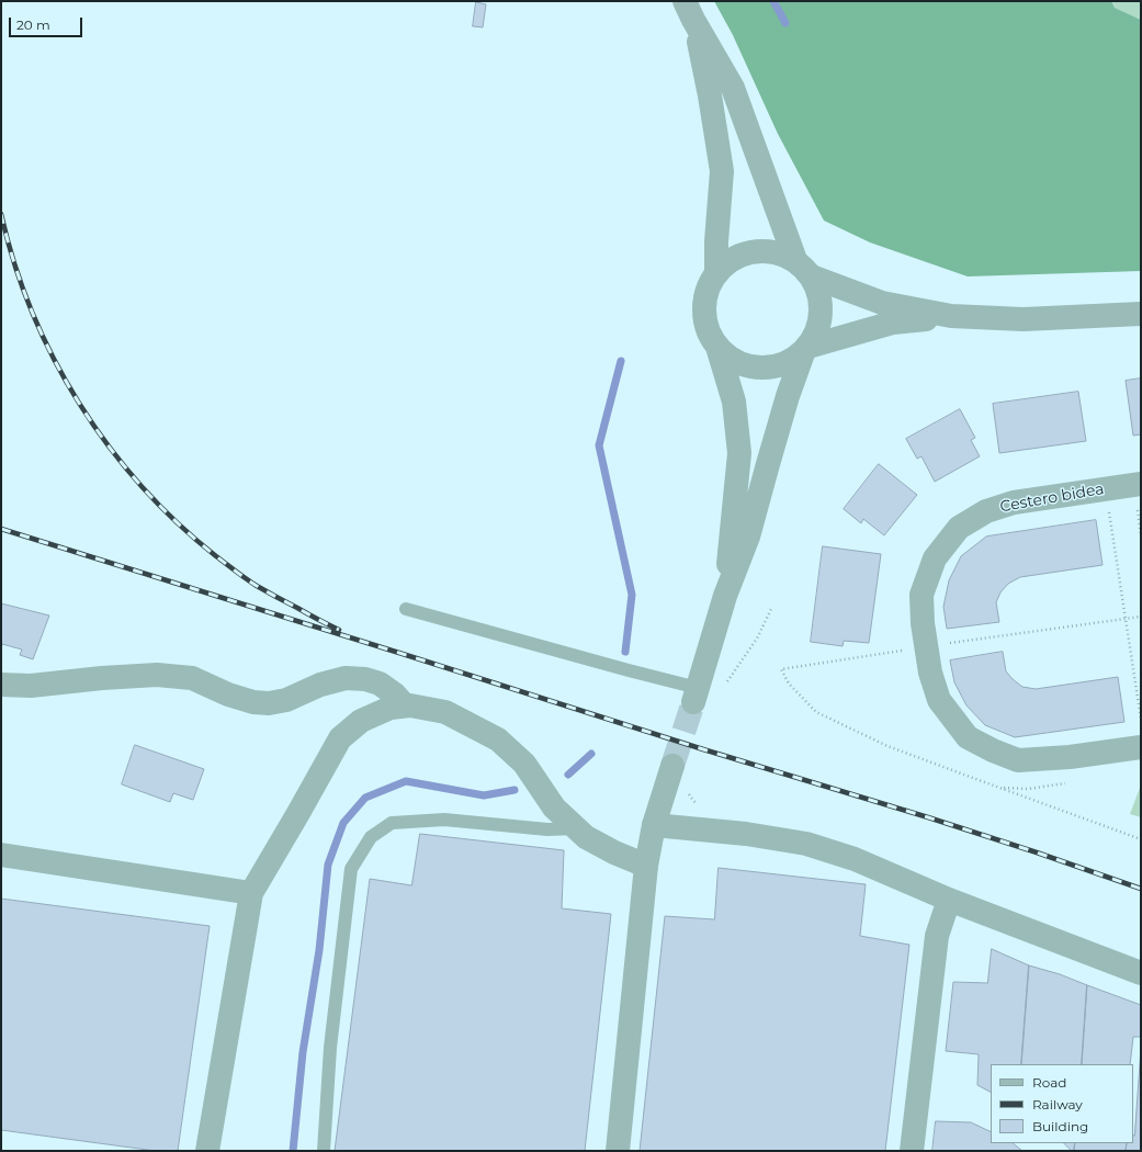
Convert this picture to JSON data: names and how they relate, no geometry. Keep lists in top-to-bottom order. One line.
{"streets":{"street":["Cestero bidea"]},"legend":["Road","Railway","Building"],"scale_bar":"20 m"}
